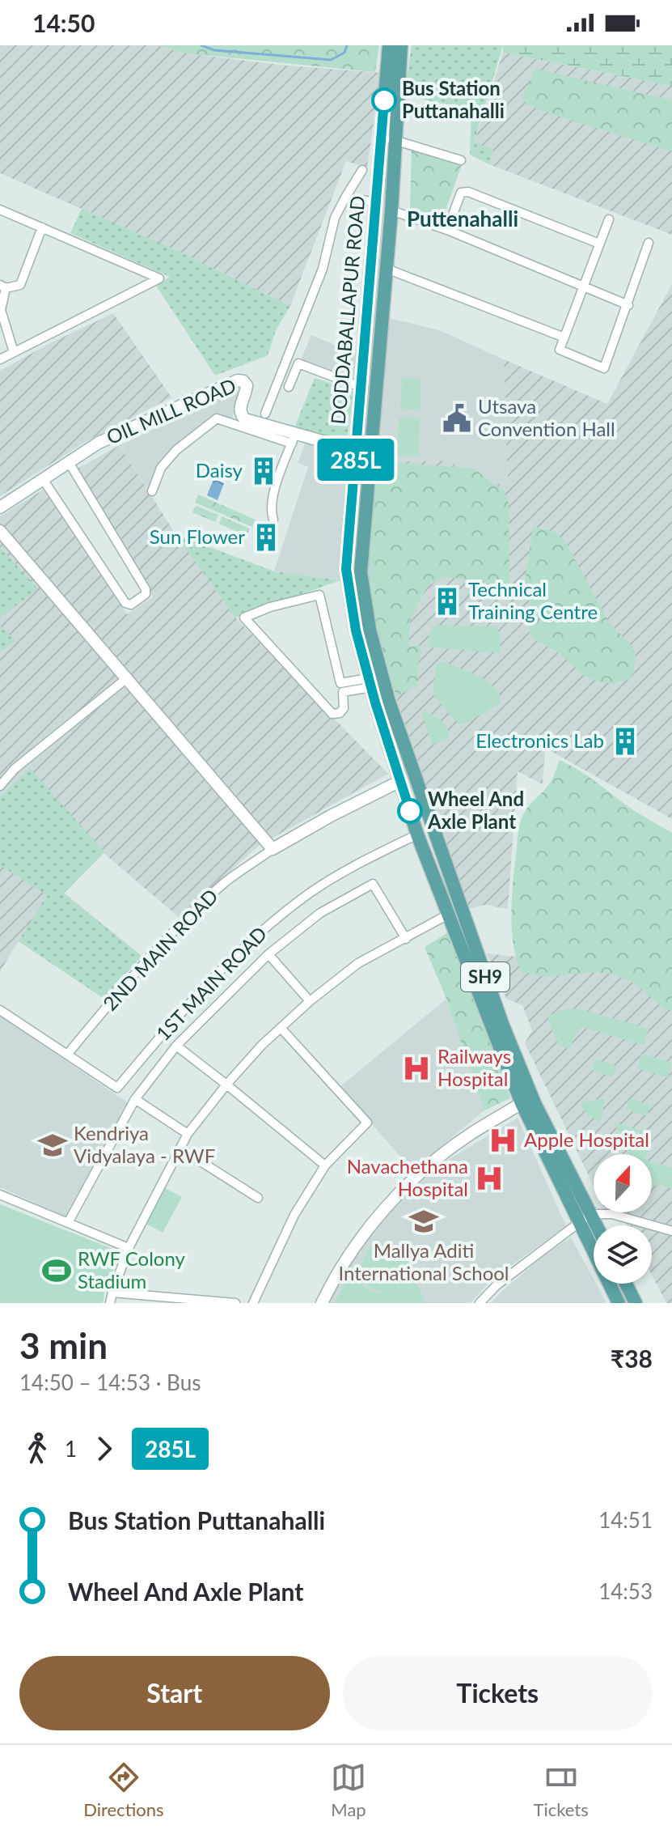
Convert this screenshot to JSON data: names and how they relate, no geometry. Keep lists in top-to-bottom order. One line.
{"streets":{"main road":["DODDABALLAPUR ROAD","SH9"],"street":["OIL MILL ROAD","2ND MAIN ROAD","1ST MAIN ROAD"]},"crossings":[["DODDABALLAPUR ROAD","OIL MILL ROAD"],["DODDABALLAPUR ROAD","2ND MAIN ROAD"],["DODDABALLAPUR ROAD","1ST MAIN ROAD"],["2ND MAIN ROAD","1ST MAIN ROAD"]],"districts":["Puttenahalli"],"places":{"other":["Bus Station Puttanahalli","Wheel And Axle Plant"],"public building":["Utsava Convention Hall"],"building":["Daisy","Sun Flower","Technical Training Centre","Electronics Lab"],"hospital":["Railways Hospital","Apple Hospital","Navachethana Hospital"],"school or university":["Kendriya Vidyalaya - RWF","Mallya Aditi International School"],"sports":["RWF Colony Stadium"]},"lines":["bus line 285L"],"north":"top","page":{"status":"14:50","on_map":"285L","heading":["3 min","14:50 – 14:53 · Bus","₹38"],"legs":["1","285L"],"list":[{"name":"Bus Station Puttanahalli","value":"14:51"},{"name":"Wheel And Axle Plant","value":"14:53"}],"buttons":["Start","Tickets"],"tabs":["Directions","Map","Tickets"]}}
